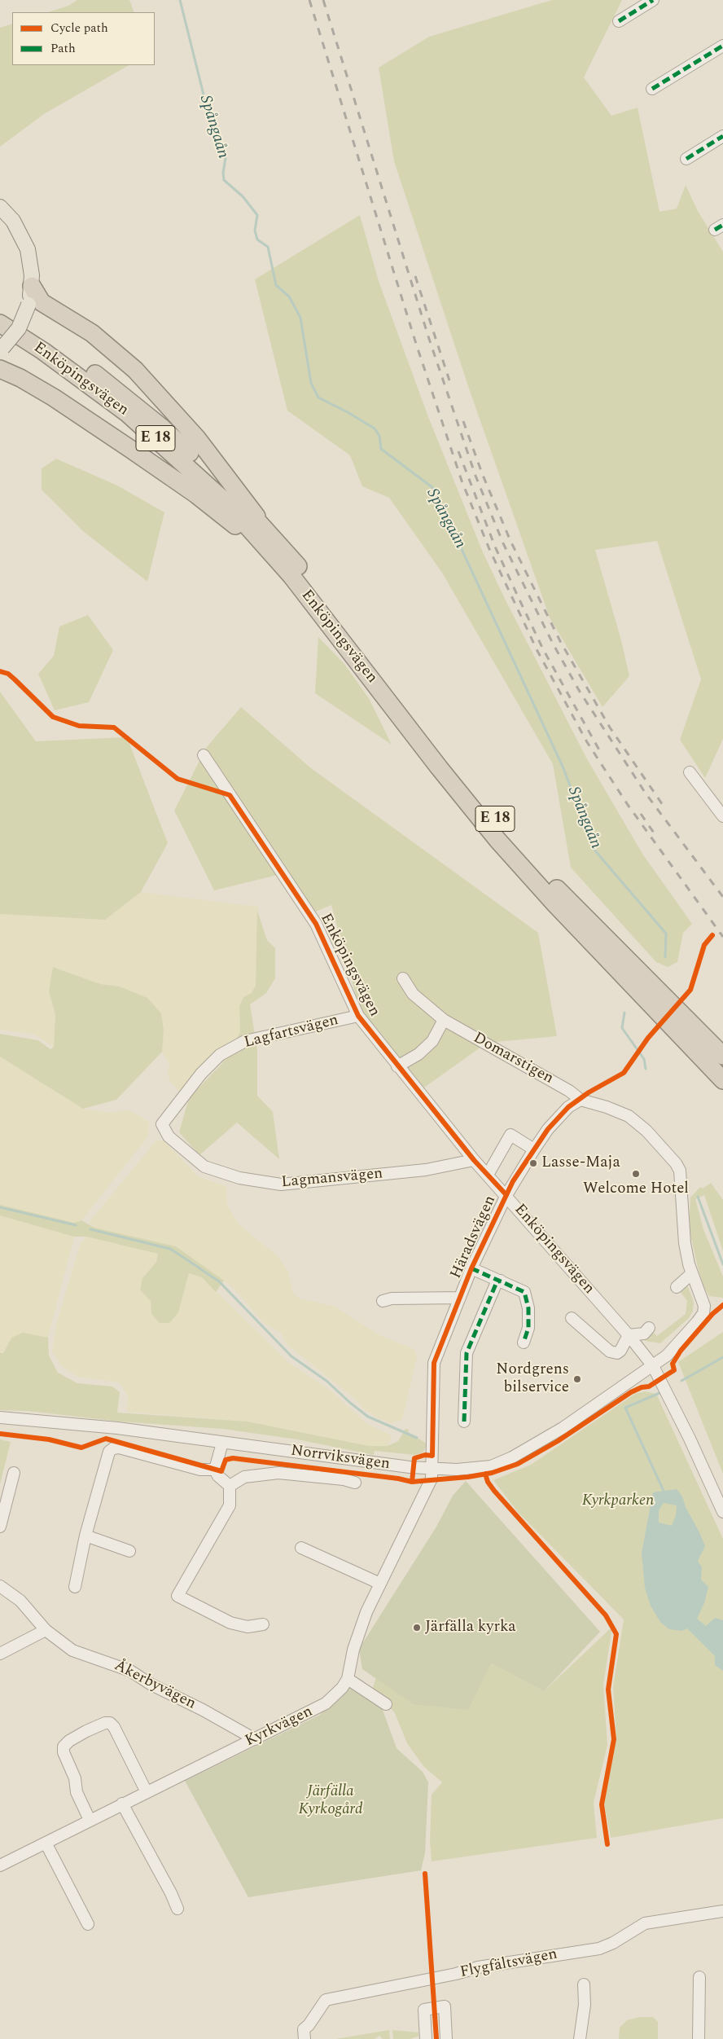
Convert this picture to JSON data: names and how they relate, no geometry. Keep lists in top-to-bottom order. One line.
{"streets":{"highway":["Enköpingsvägen","E 18"],"street":["Lagfartsvägen","Domarstigen","Lagmansvägen","Häradsvägen","Norrviksvägen","Åkerbyvägen","Kyrkvägen","Flygfältsvägen"]},"crossings":[["Enköpingsvägen","Lagfartsvägen"],["Enköpingsvägen","Lagmansvägen"],["Enköpingsvägen","Häradsvägen"],["Enköpingsvägen","Norrviksvägen"],["Lagfartsvägen","Lagmansvägen"],["Domarstigen","Häradsvägen"],["Häradsvägen","Norrviksvägen"],["Häradsvägen","Kyrkvägen"],["Norrviksvägen","Kyrkvägen"],["Åkerbyvägen","Kyrkvägen"]],"water":["Spångaån"],"parks":["Kyrkparken","Järfälla Kyrkogård"],"places":["Lasse-Maja","Welcome Hotel","Nordgrens bilservice","Järfälla kyrka"],"legend":["Cycle path","Path"]}
